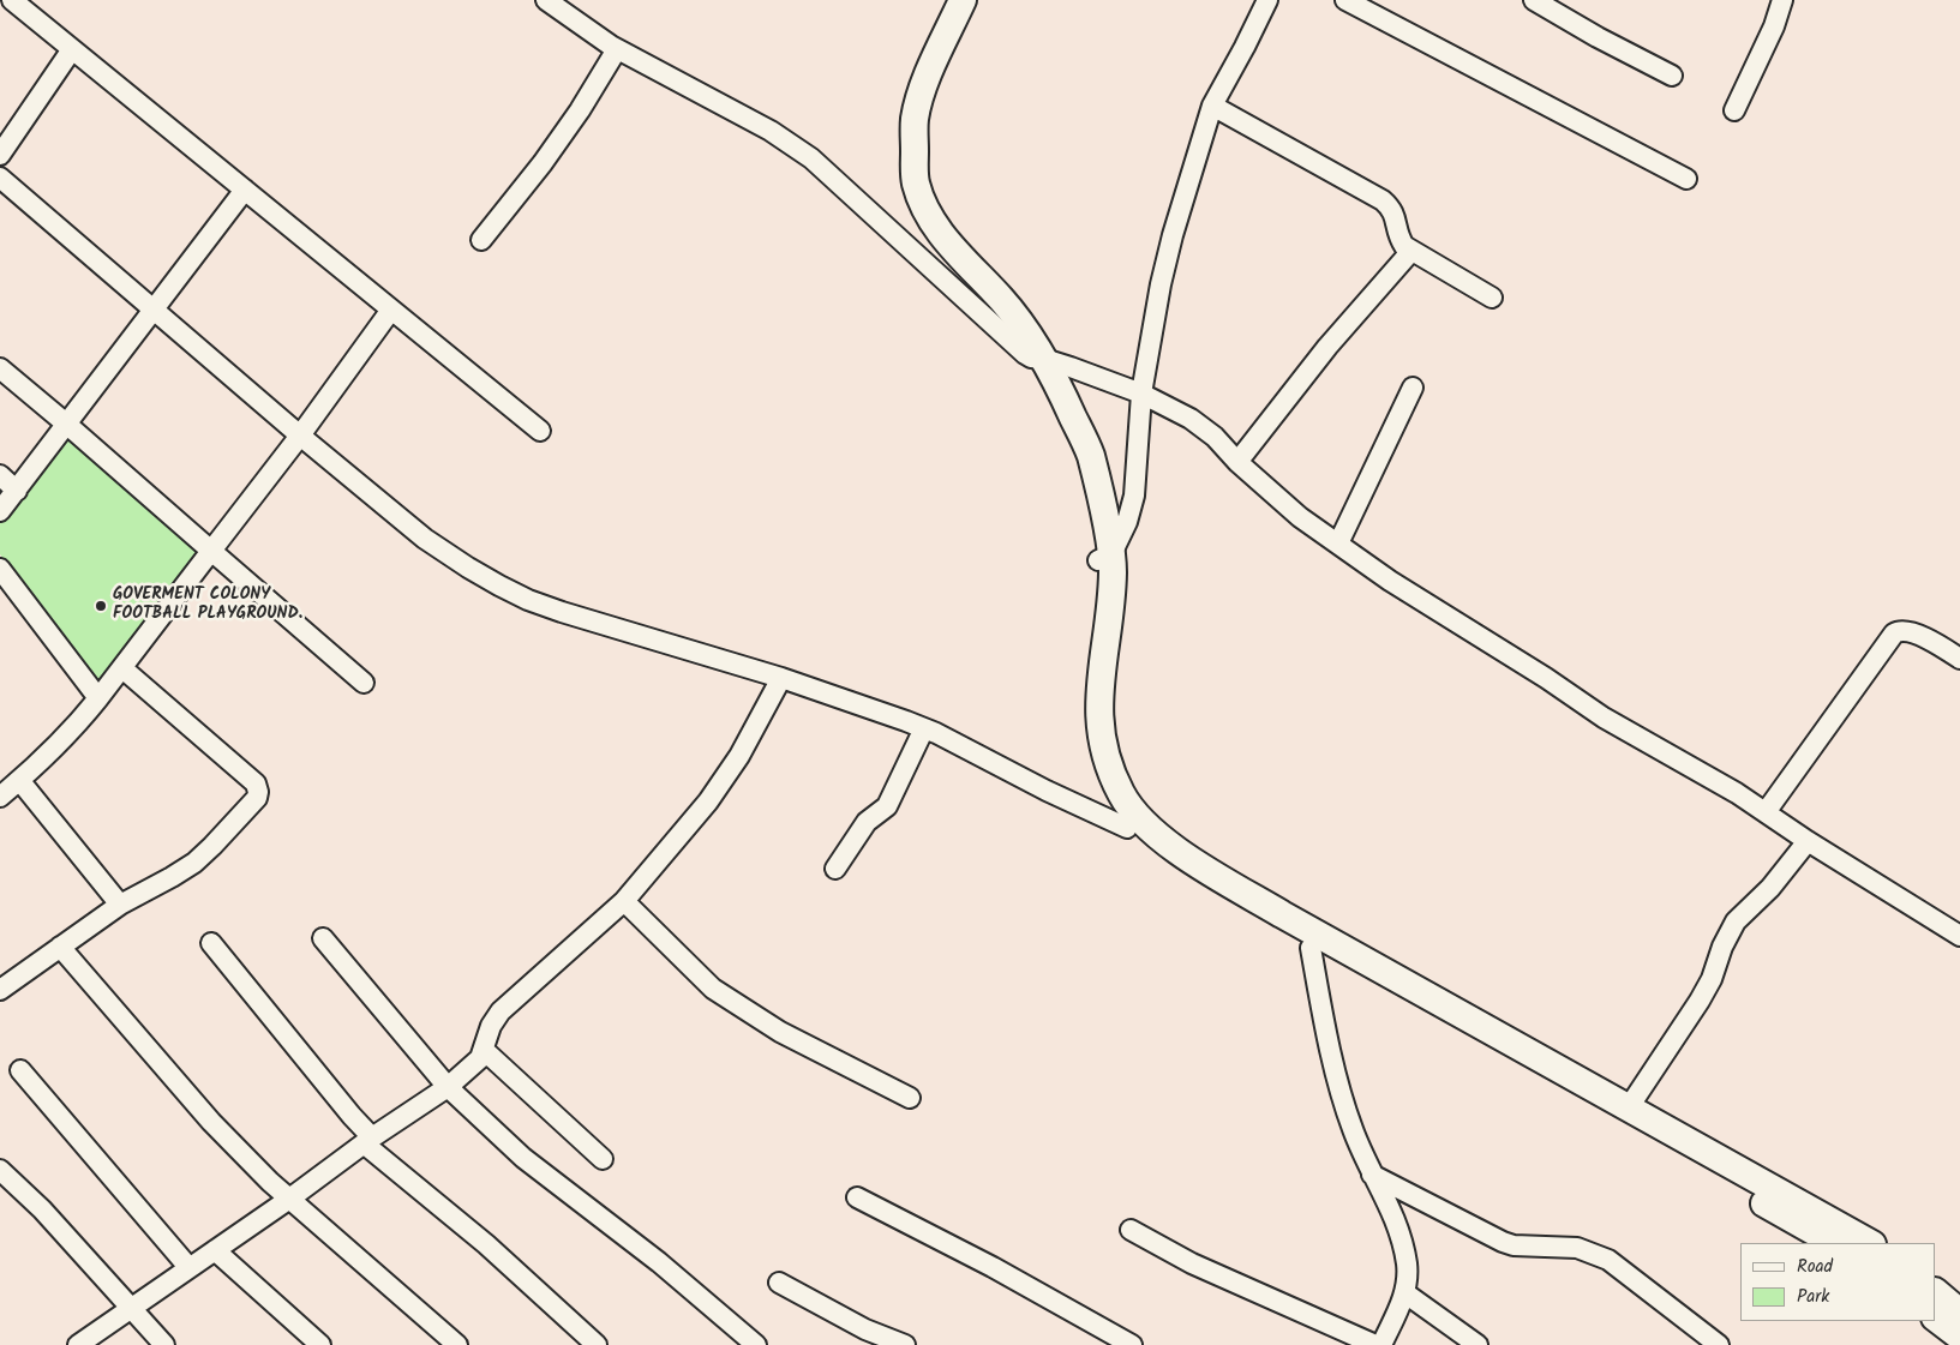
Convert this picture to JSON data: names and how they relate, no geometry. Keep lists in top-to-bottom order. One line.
{"places":["GOVERMENT COLONY FOOTBALL PLAYGROUND."],"legend":["Road","Park"]}
